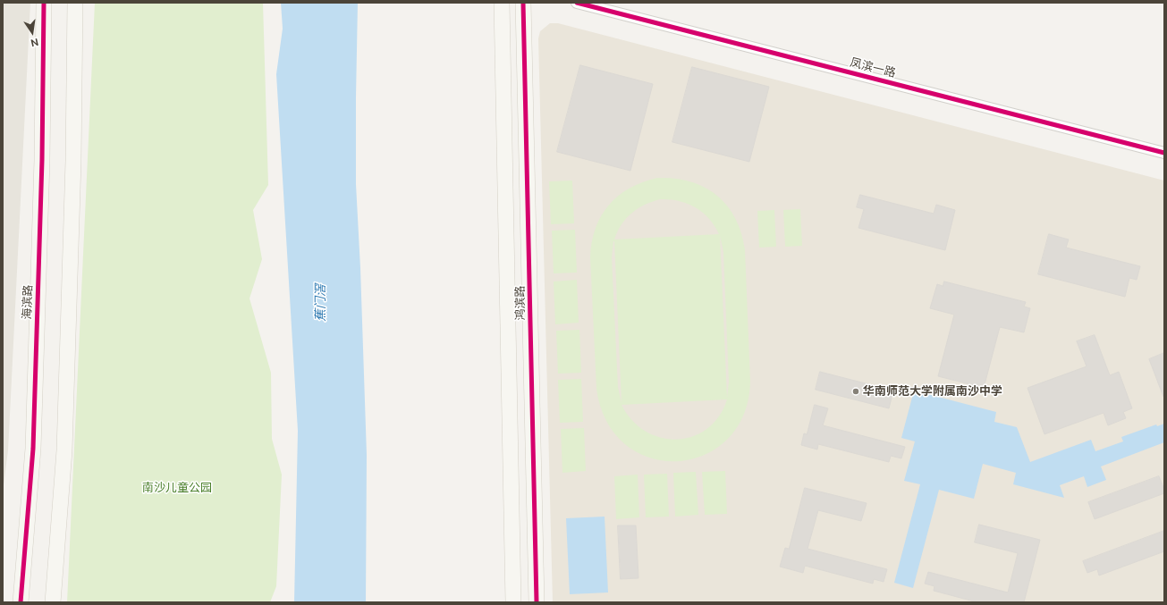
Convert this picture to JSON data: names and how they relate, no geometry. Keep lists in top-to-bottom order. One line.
{"streets":{"street":["凤滨一路","海滨路","鸿滨路"]},"water":["蕉门滘"],"parks":["南沙儿童公园"],"places":["华南师范大学附属南沙中学"],"north":"bottom"}
